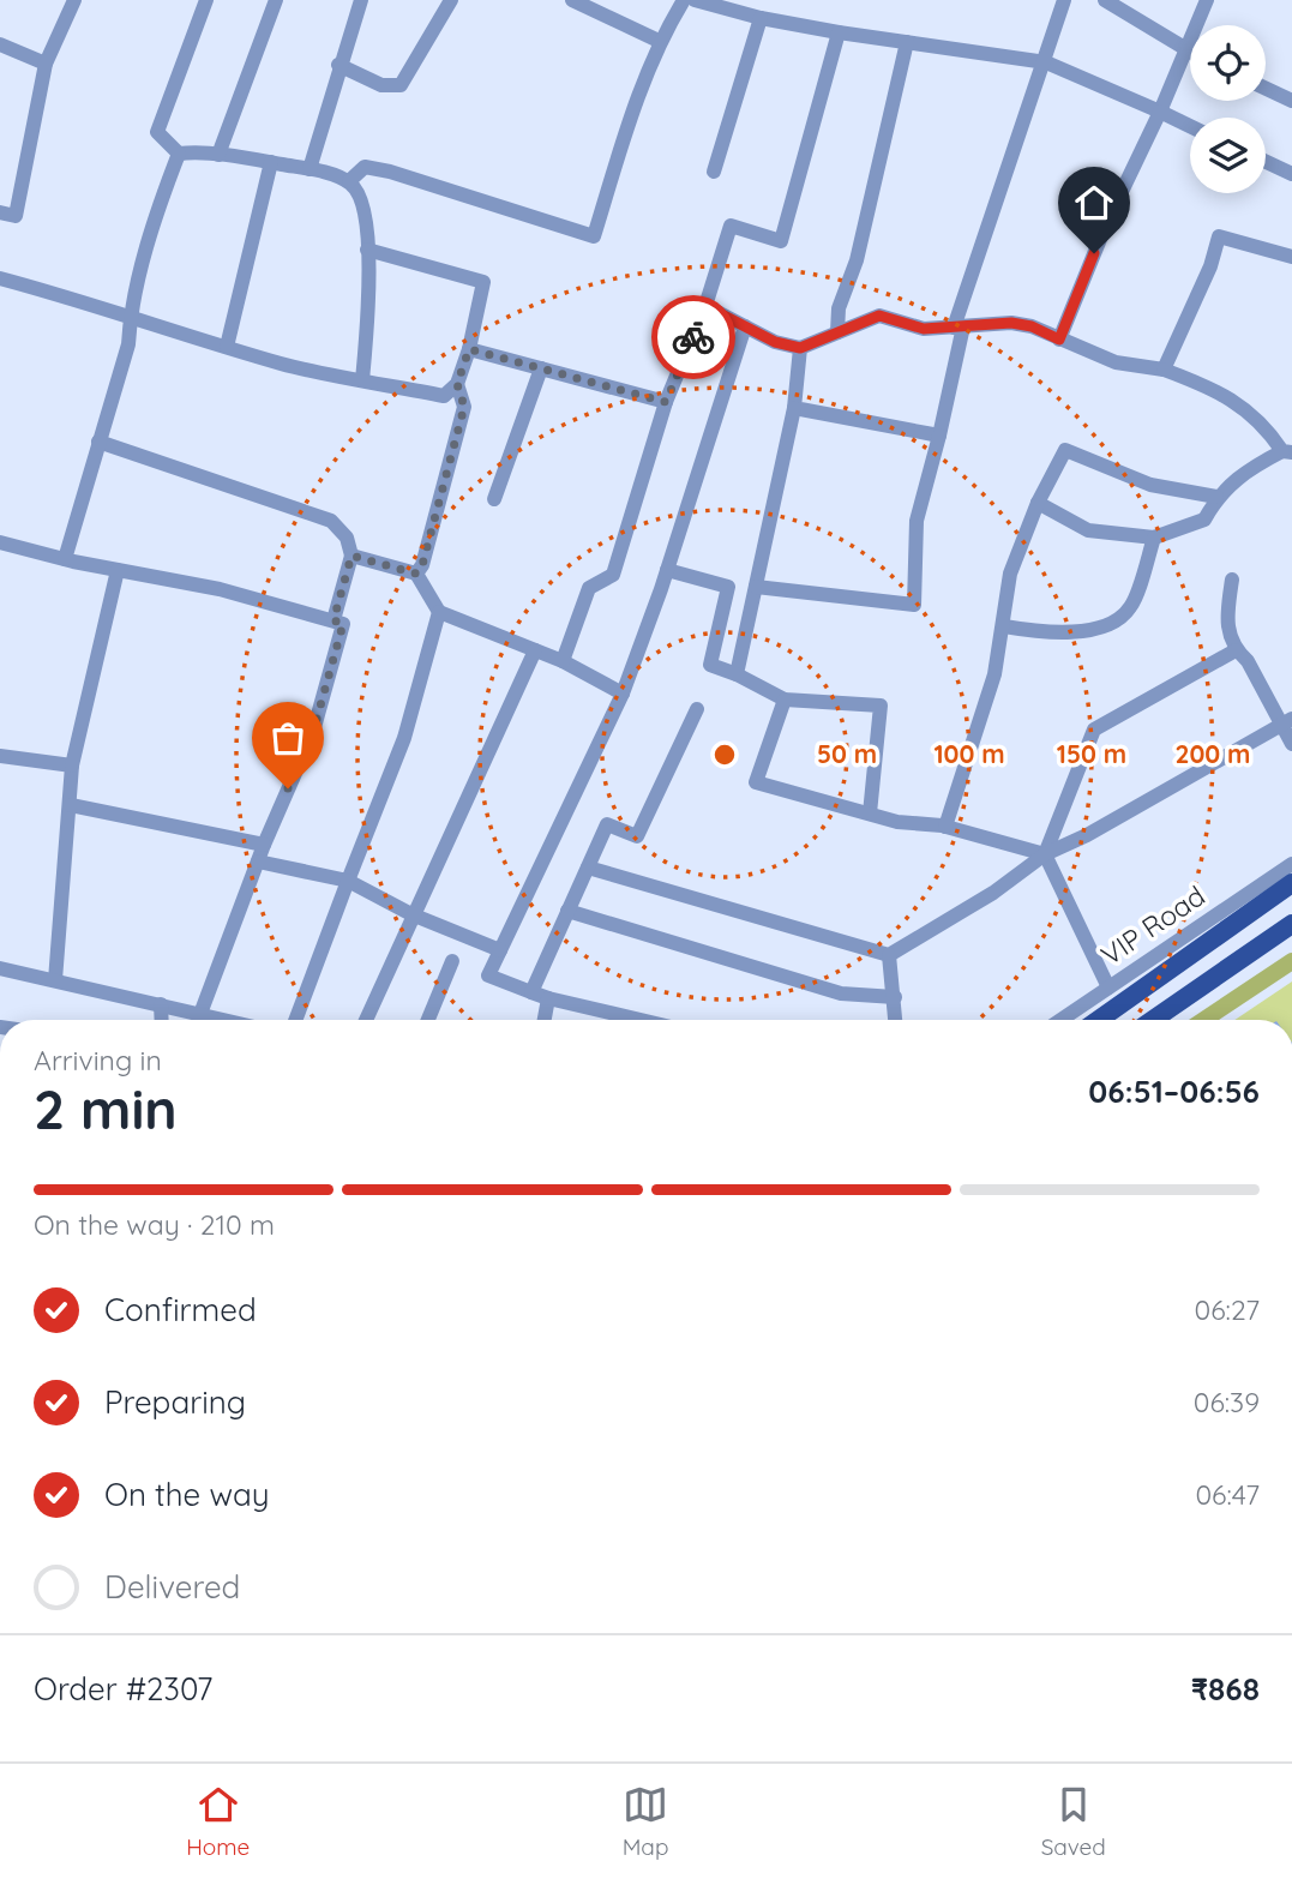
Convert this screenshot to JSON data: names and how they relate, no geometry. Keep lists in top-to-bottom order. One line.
{"streets":{"main road":["VIP Road"]},"page":{"heading":["2 min","Arriving in","06:51–06:56"],"panel":["Order #2307","₹868"],"bar":"On the way · 210 m","list":[["Confirmed","06:27"],["Preparing","06:39"],["On the way","06:47"],"Delivered"],"tabs":["Home","Map","Saved"]},"rings":["50 m","100 m","150 m","200 m"]}
